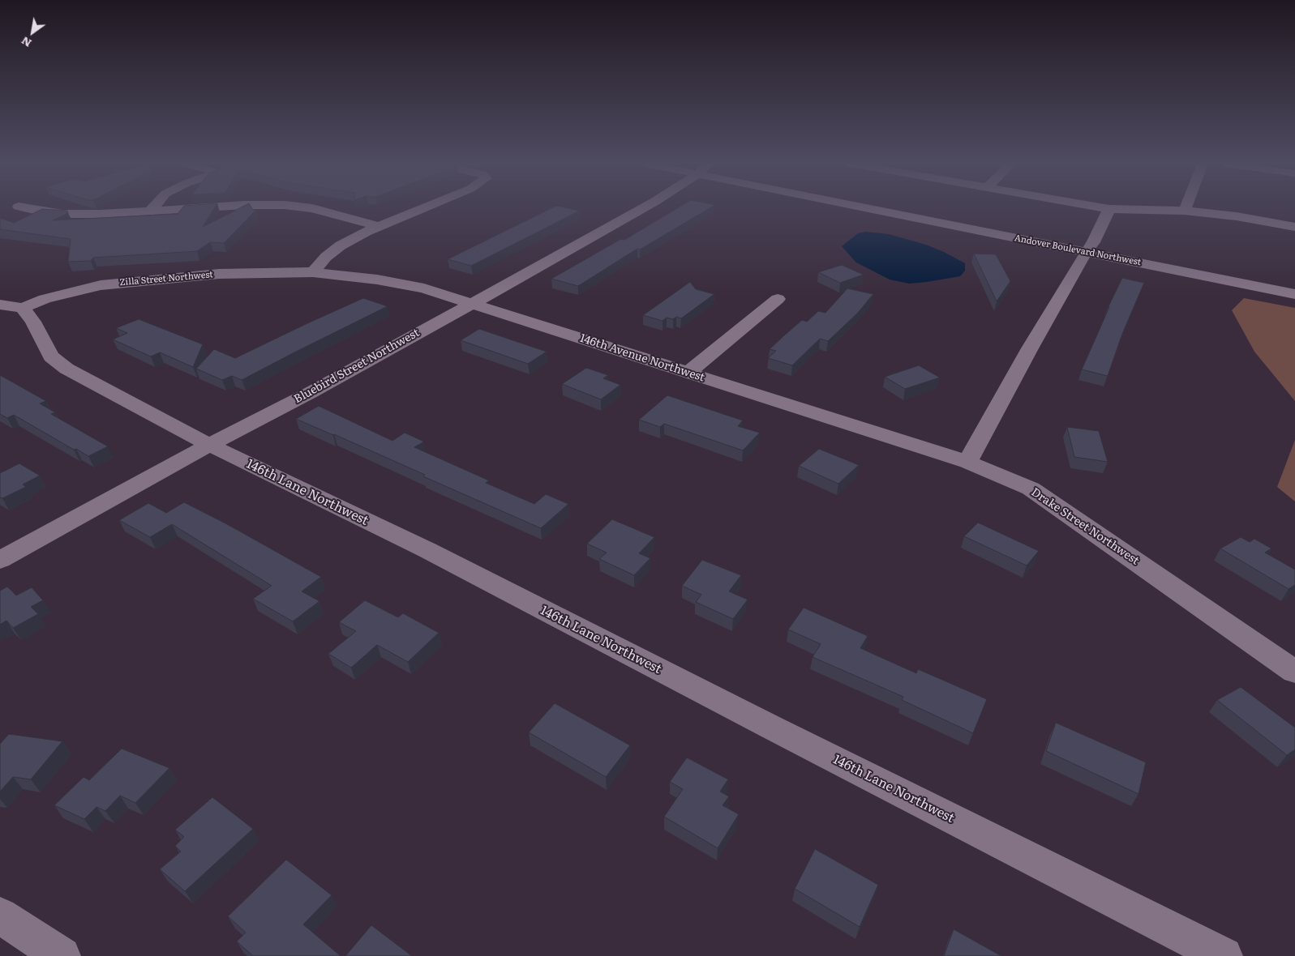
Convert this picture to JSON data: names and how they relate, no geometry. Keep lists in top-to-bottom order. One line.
{"streets":{"street":["Andover Boulevard Northwest","Zilla Street Northwest","146th Avenue Northwest","Bluebird Street Northwest","146th Lane Northwest","Drake Street Northwest"]},"crossings":[["Zilla Street Northwest","146th Avenue Northwest"],["Zilla Street Northwest","146th Lane Northwest"],["146th Avenue Northwest","Bluebird Street Northwest"],["146th Avenue Northwest","Drake Street Northwest"],["Bluebird Street Northwest","146th Lane Northwest"]],"north":"bottom left"}
